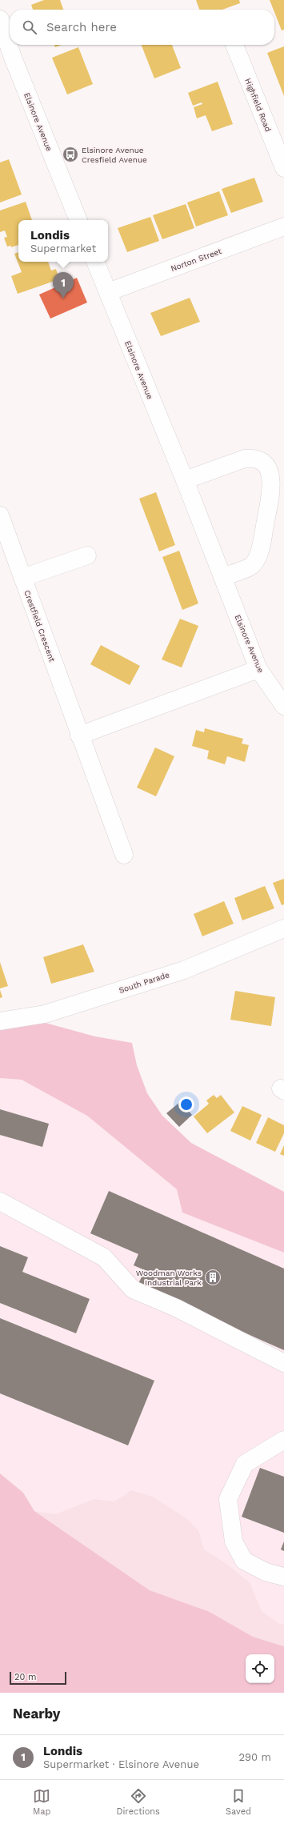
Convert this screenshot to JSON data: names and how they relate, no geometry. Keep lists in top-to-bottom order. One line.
{"streets":{"street":["Highfield Road","Elsinore Avenue","Norton Street","Crestfield Crescent","South Parade"]},"crossings":[["Elsinore Avenue","Norton Street"]],"places":{"bus stop":["Elsinore Avenue Cresfield Avenue"],"building":["Woodman Works Industrial Park"]},"scale_bar":"20 m","page":{"search":"Search here","popup":["Londis","Supermarket"],"pins":"1","scale":"20 m","heading":"Nearby","list":[{"mark":"1","name":"Londis","note":"Supermarket · Elsinore Avenue","value":"290 m"}],"nav":["Map","Directions","Saved"]}}
